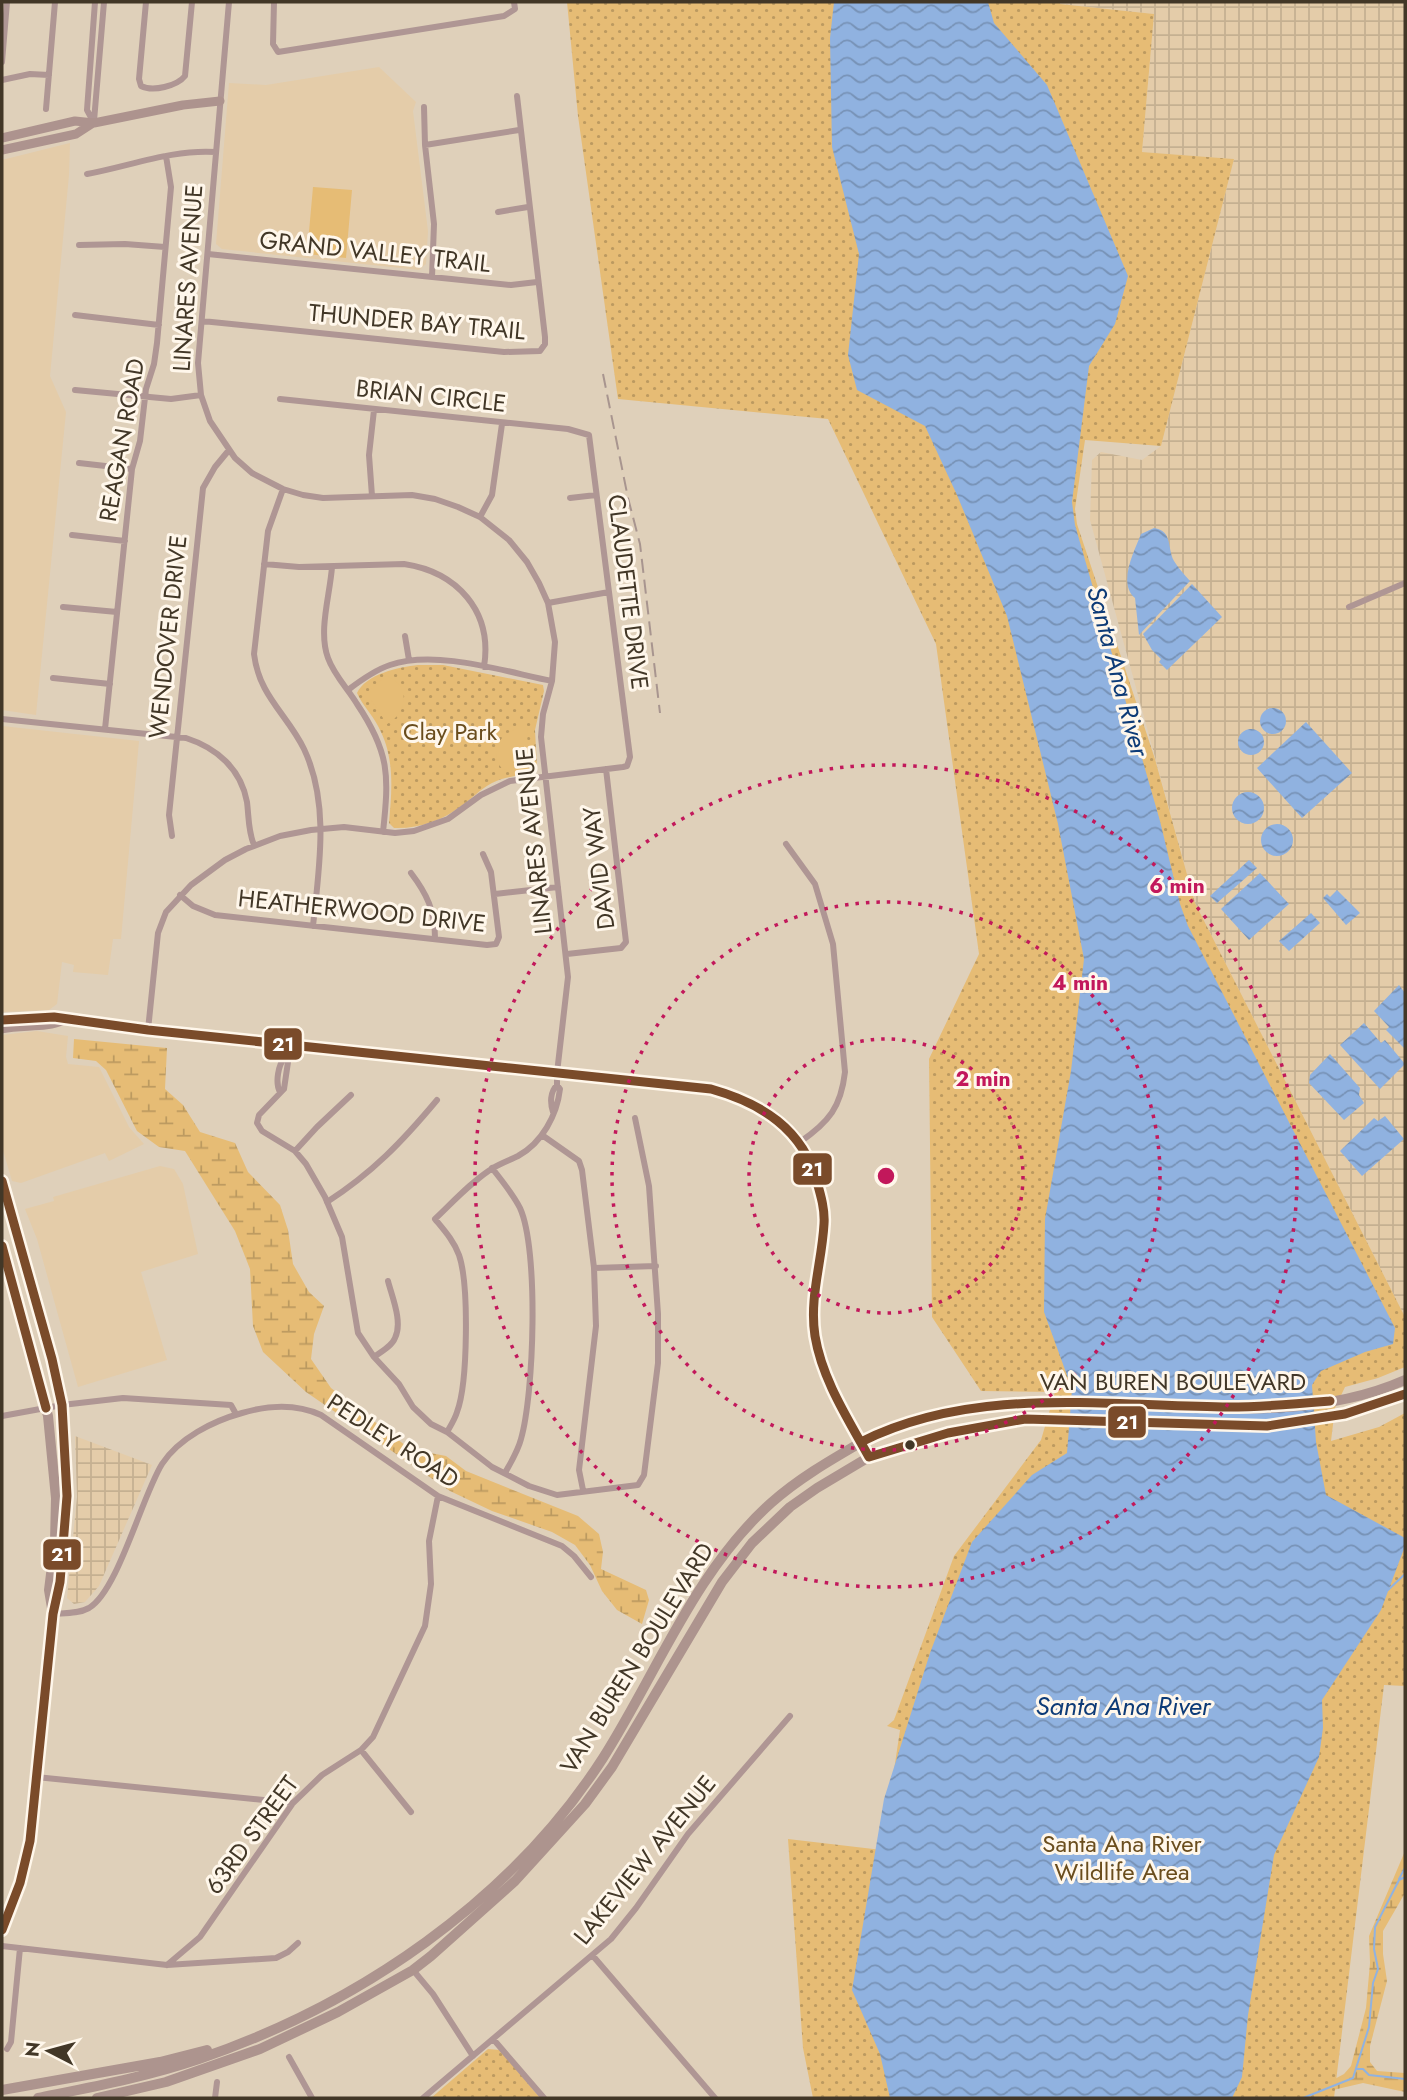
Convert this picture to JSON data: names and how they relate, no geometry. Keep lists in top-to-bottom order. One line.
{"streets":{"main road":["VAN BUREN BOULEVARD"],"street":["GRAND VALLEY TRAIL","LINARES AVENUE","THUNDER BAY TRAIL","BRIAN CIRCLE","REAGAN ROAD","CLAUDETTE DRIVE","WENDOVER DRIVE","DAVID WAY","HEATHERWOOD DRIVE","PEDLEY ROAD","63RD STREET","LAKEVIEW AVENUE"]},"crossings":[["GRAND VALLEY TRAIL","LINARES AVENUE"],["GRAND VALLEY TRAIL","THUNDER BAY TRAIL"],["LINARES AVENUE","THUNDER BAY TRAIL"],["LINARES AVENUE","WENDOVER DRIVE"],["LINARES AVENUE","DAVID WAY"],["BRIAN CIRCLE","CLAUDETTE DRIVE"],["CLAUDETTE DRIVE","DAVID WAY"],["PEDLEY ROAD","63RD STREET"]],"water":["Santa Ana River"],"parks":["Clay Park","Santa Ana River Wildlife Area"],"lines":["transit line 21"],"north":"left","rings":["6 min","4 min","2 min"]}
